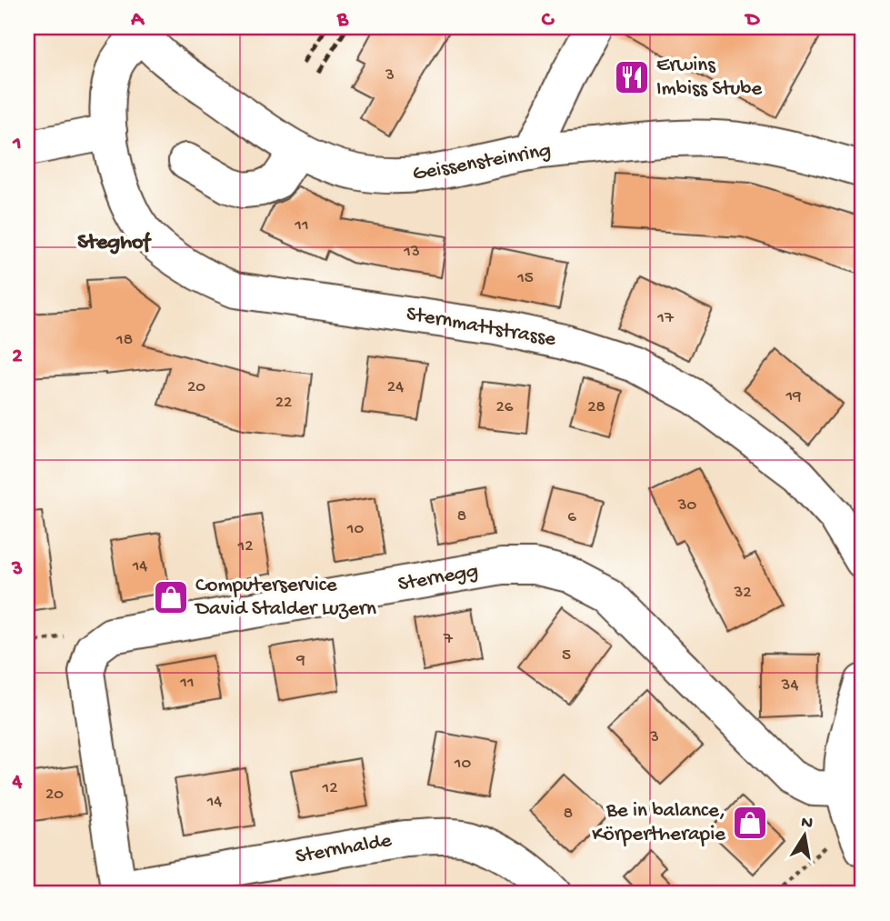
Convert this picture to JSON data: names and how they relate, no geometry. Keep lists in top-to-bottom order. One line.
{"streets":{"street":["Geissensteinring","Sternmattstrasse","Sternegg","Sternhalde"]},"crossings":[["Geissensteinring","Sternmattstrasse"],["Sternegg","Sternhalde"]],"districts":["Steghof"],"places":{"restaurant":["Erwins Imbiss Stube"],"shop":["Computerservice David Stalder Luzern","Be in balance, Körpertherapie"]},"house_numbers":["3","11","13","15","17","18","20","24","19","22","26","28","30","8","6","10","12","14","32","7","5","9","11","34","3","10","12","20","14","8"],"north":"top","grid":{"columns":["A","B","C","D"],"rows":["1","2","3","4"]}}
